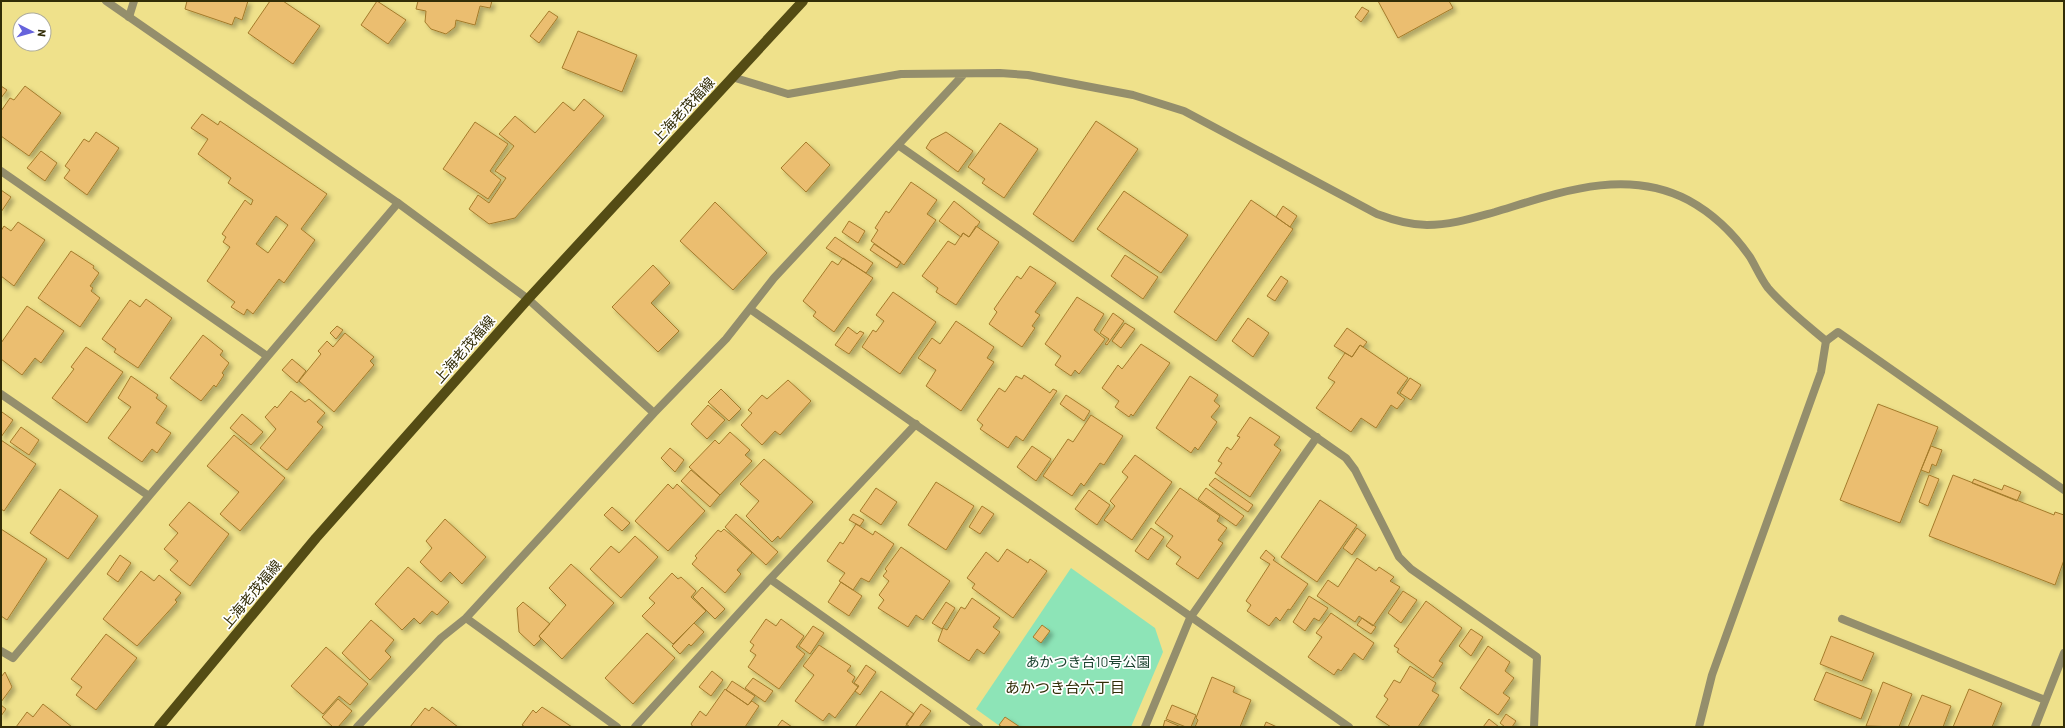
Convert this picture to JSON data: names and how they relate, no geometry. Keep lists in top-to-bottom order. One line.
{"streets":{"main road":["上海老茂福線"]},"districts":["あかつき台六丁目"],"parks":["あかつき台10号公園"],"north":"right"}
